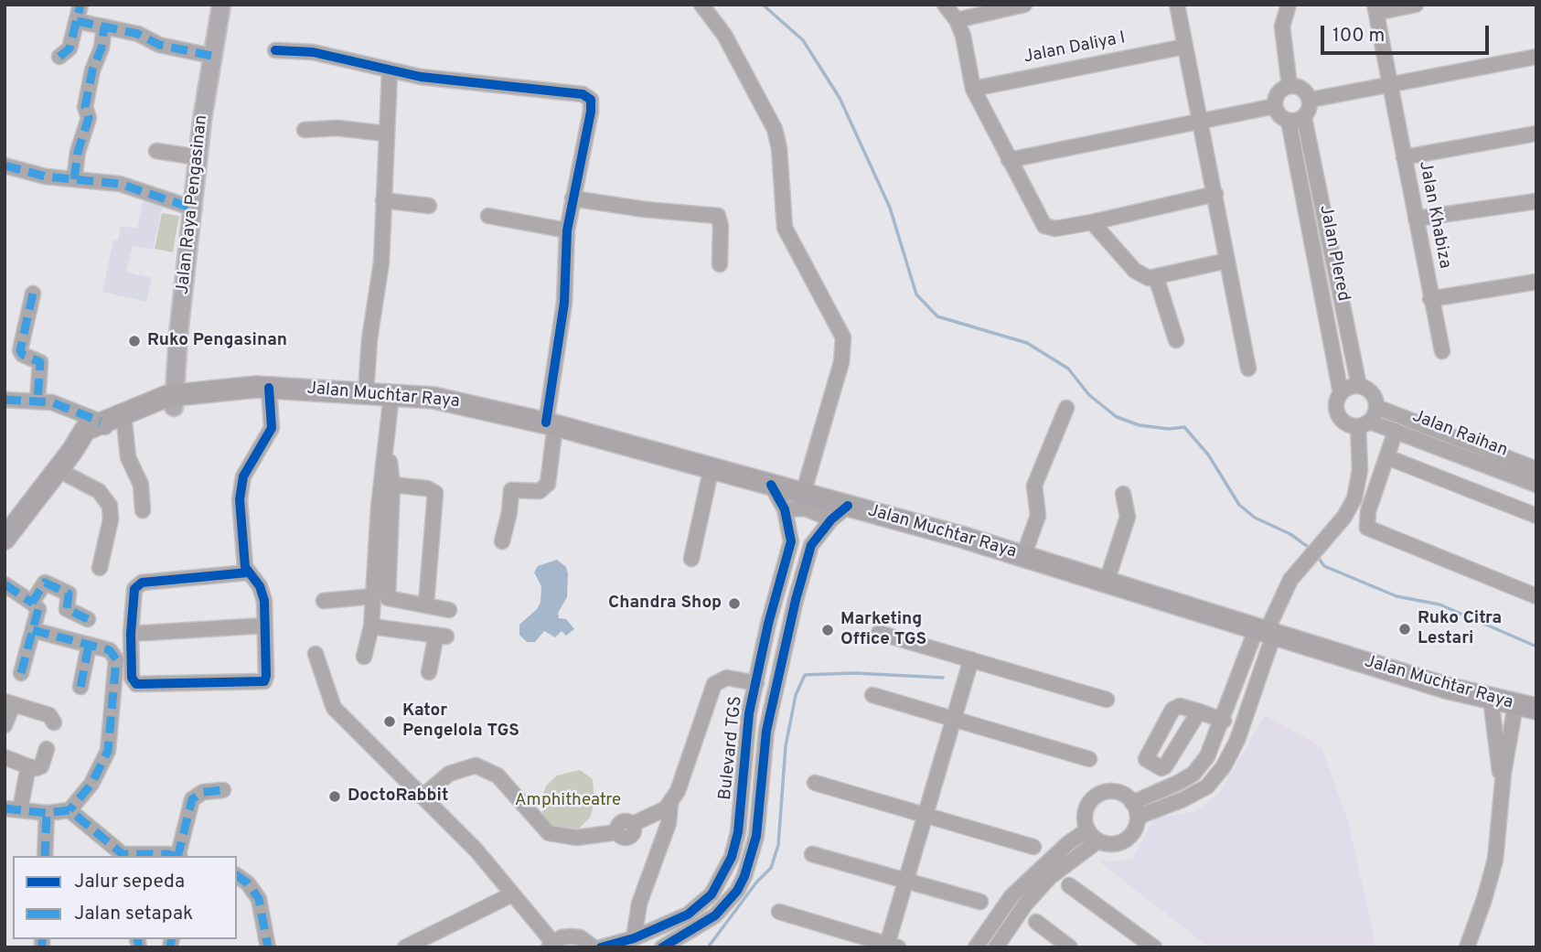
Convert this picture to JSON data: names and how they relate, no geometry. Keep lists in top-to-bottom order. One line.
{"streets":{"highway":["Jalan Muchtar Raya"],"main road":["Jalan Raya Pengasinan"],"street":["Jalan Daliya I","Jalan Khabiza","Jalan Plered","Jalan Raihan","Bulevard TGS"]},"crossings":[["Jalan Raya Pengasinan","Jalan Muchtar Raya"],["Jalan Plered","Jalan Raihan"],["Jalan Muchtar Raya","Bulevard TGS"]],"parks":["Amphitheatre"],"places":["Ruko Pengasinan","Chandra Shop","Ruko Citra Lestari","Marketing Office TGS","Kator Pengelola TGS","DoctoRabbit"],"legend":["Jalur sepeda","Jalan setapak"],"scale_bar":"100 m"}
